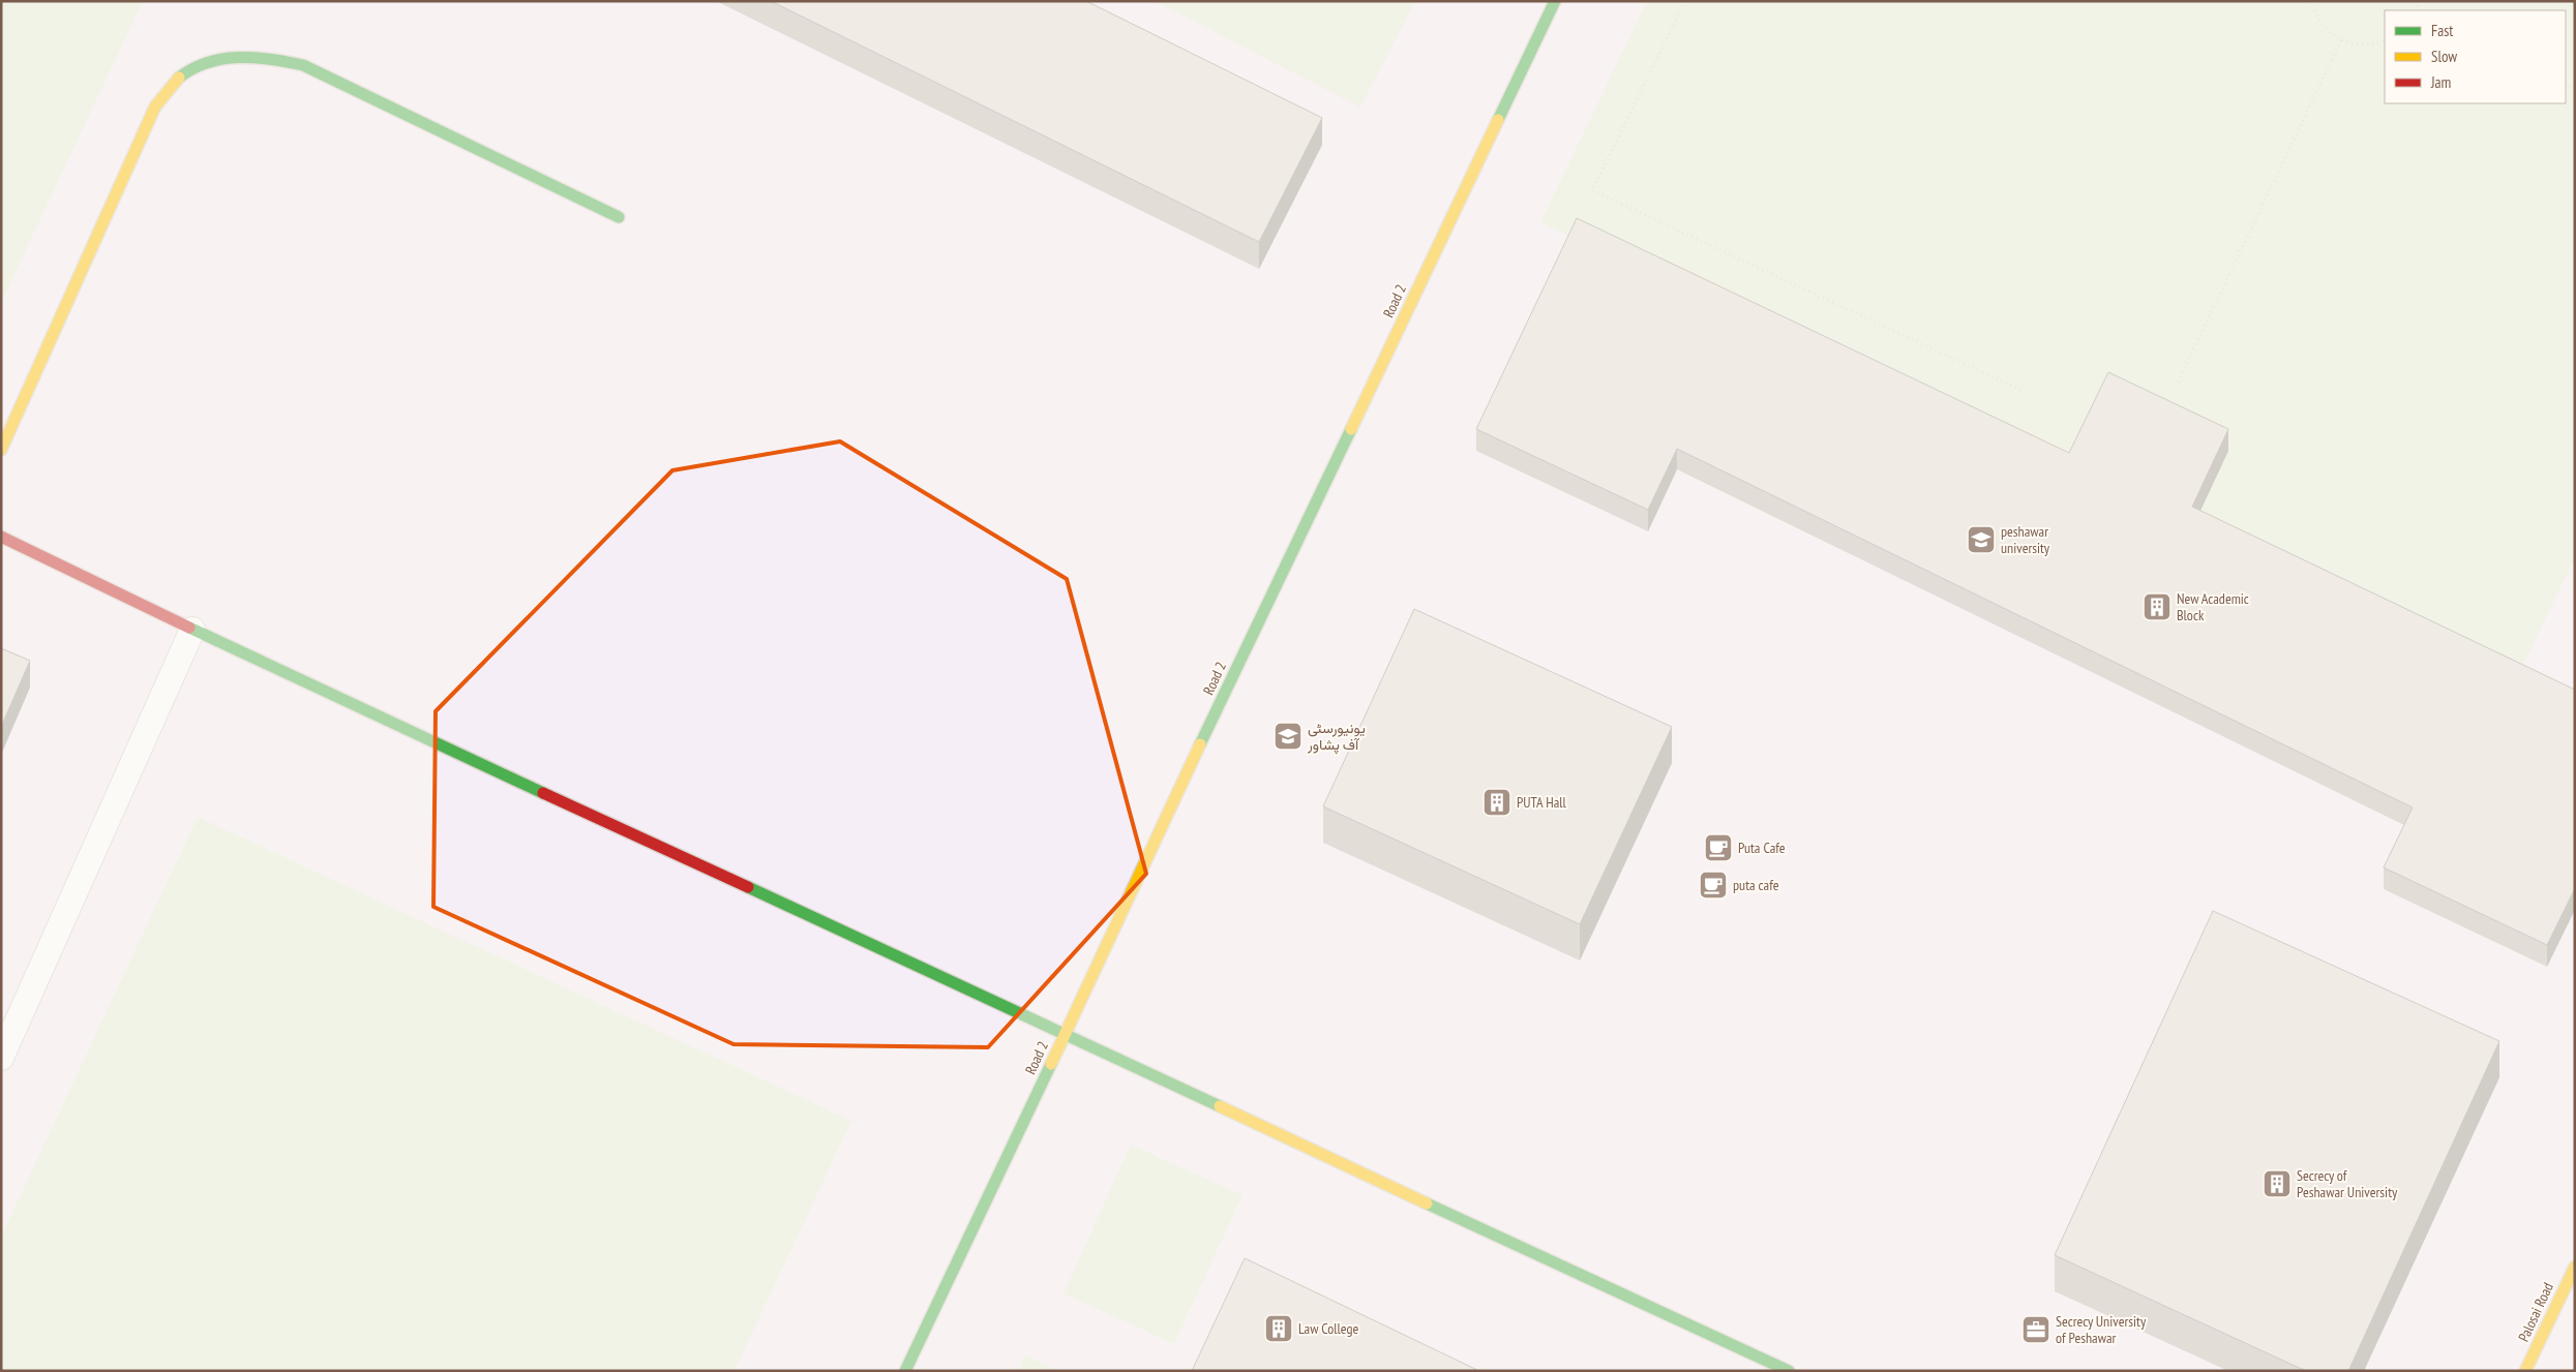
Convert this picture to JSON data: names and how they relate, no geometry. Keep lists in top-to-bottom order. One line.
{"streets":{"street":["Road 2","Palosai Road"]},"places":{"school or university":["peshawar university","یونیورسٹی آف پشاور"],"building":["New Academic Block","PUTA Hall","Secrecy of Peshawar University","Law College"],"cafe":["Puta Cafe","puta cafe"],"office":["Secrecy University of Peshawar"]},"legend":["Fast","Slow","Jam"]}
